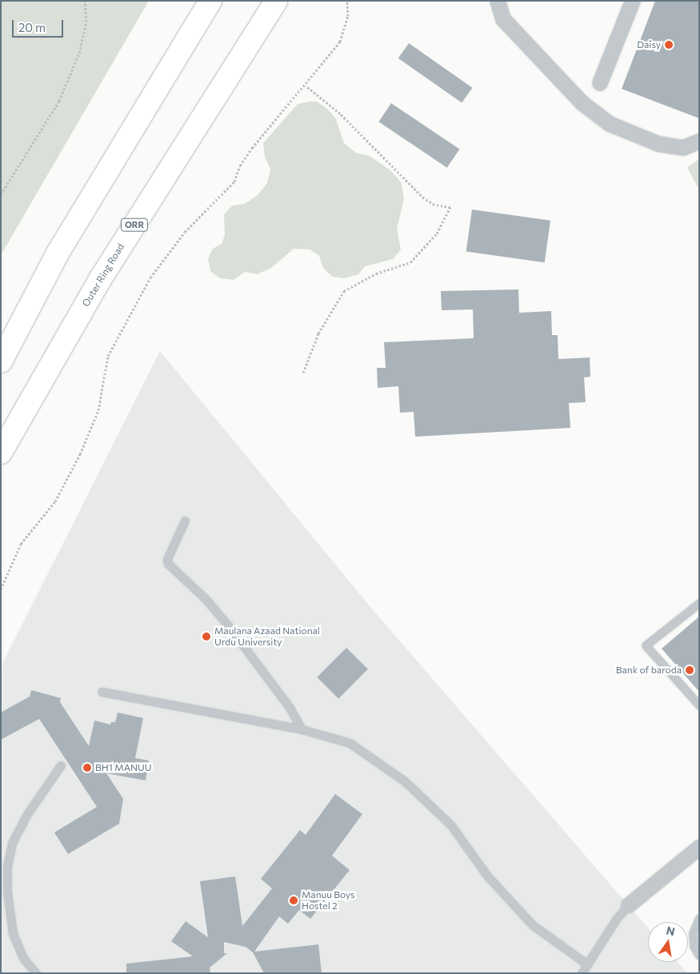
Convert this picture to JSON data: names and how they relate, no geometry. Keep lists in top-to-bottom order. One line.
{"streets":{"highway":["ORR","Outer Ring Road"]},"places":["Daisy","Maulana Azaad National Urdu University","Bank of baroda","BH1 MANUU","Manuu Boys Hostel 2"],"scale_bar":"20 m","north":"top"}
